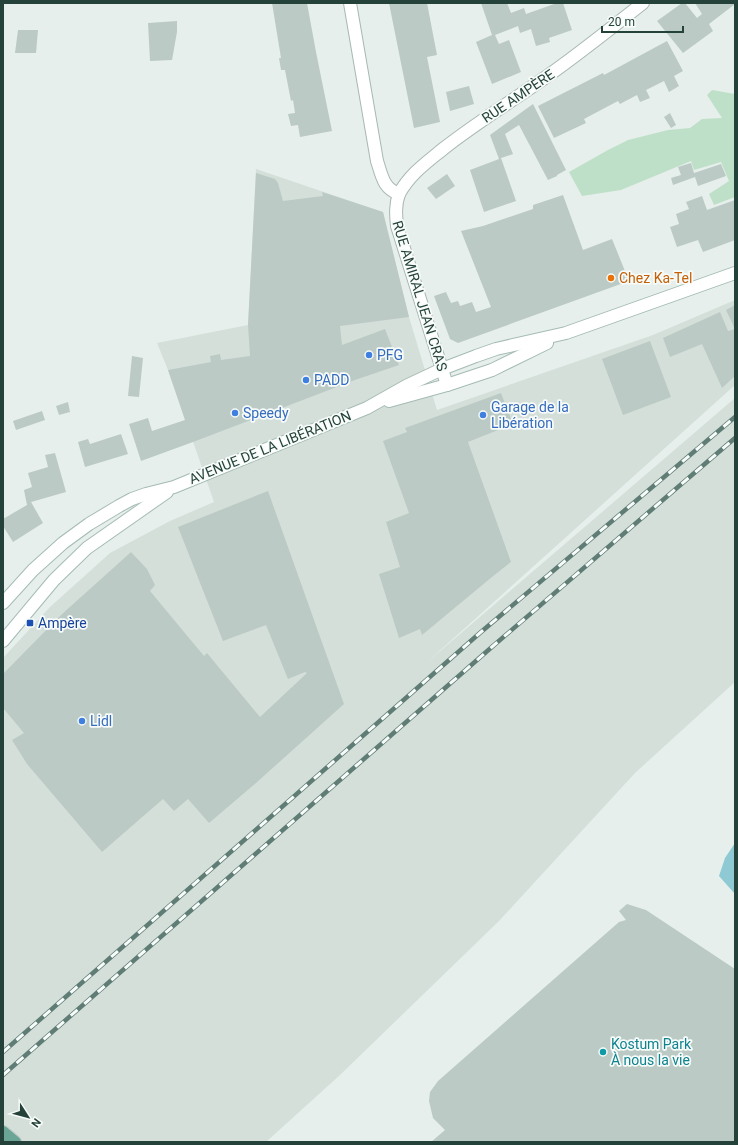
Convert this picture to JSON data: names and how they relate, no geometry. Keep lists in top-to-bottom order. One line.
{"streets":{"main road":["RUE AMPÈRE","RUE AMIRAL JEAN CRAS","AVENUE DE LA LIBÉRATION"]},"crossings":[["RUE AMPÈRE","RUE AMIRAL JEAN CRAS"],["RUE AMIRAL JEAN CRAS","AVENUE DE LA LIBÉRATION"]],"places":{"other":["Chez Ka-Tel","PFG","PADD","Speedy","Garage de la Libération","Lidl","Kostum Park À nous la vie"],"transit":["Ampère"]},"scale_bar":"20 m","north":"bottom right"}
